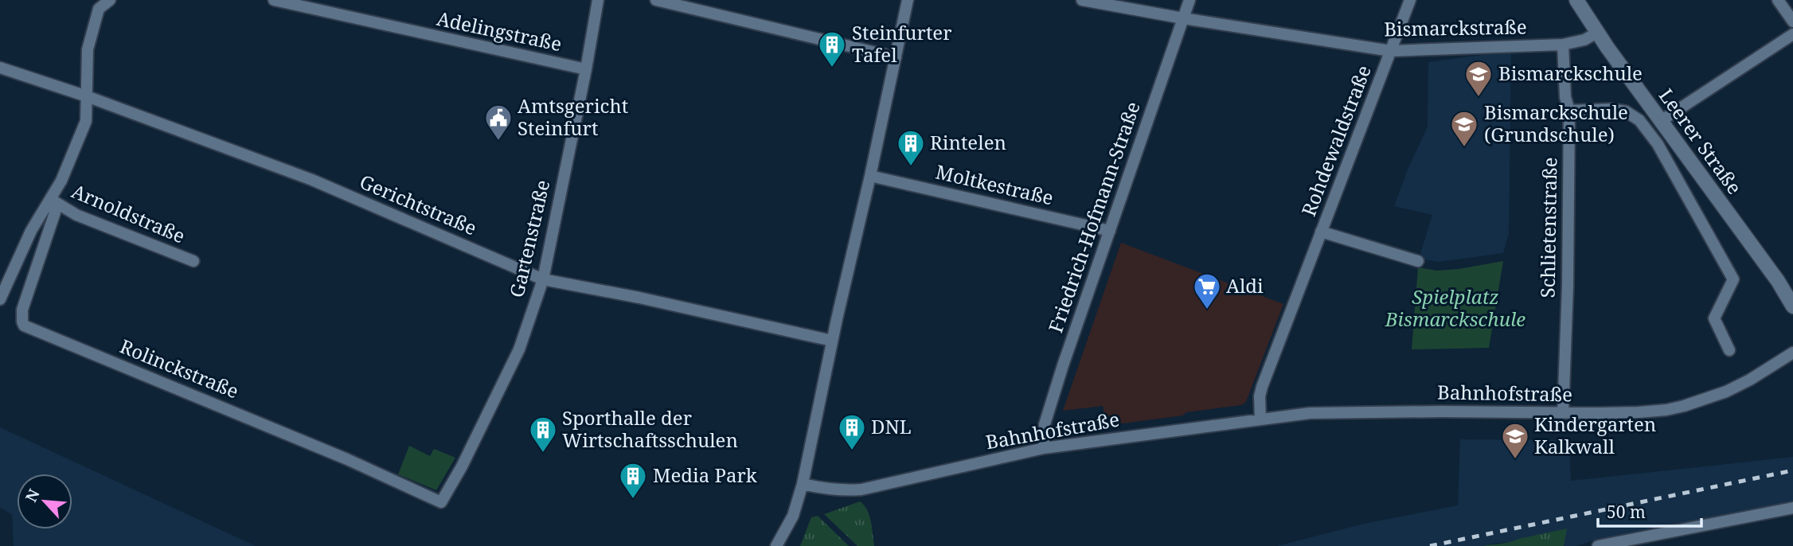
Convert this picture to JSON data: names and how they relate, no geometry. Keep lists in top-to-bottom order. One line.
{"streets":{"street":["Bismarckstraße","Adelingstraße","Rohdewaldstraße","Leerer Straße","Moltkestraße","Gerichtstraße","Arnoldstraße","Friedrich-Hofmann-Straße","Schlietenstraße","Gartenstraße","Rolinckstraße","Bahnhofstraße"]},"crossings":[["Bismarckstraße","Rohdewaldstraße"],["Bismarckstraße","Leerer Straße"],["Bismarckstraße","Friedrich-Hofmann-Straße"],["Bismarckstraße","Schlietenstraße"],["Adelingstraße","Gartenstraße"],["Rohdewaldstraße","Bahnhofstraße"],["Leerer Straße","Schlietenstraße"],["Moltkestraße","Friedrich-Hofmann-Straße"],["Gerichtstraße","Gartenstraße"],["Arnoldstraße","Rolinckstraße"],["Friedrich-Hofmann-Straße","Bahnhofstraße"],["Schlietenstraße","Bahnhofstraße"],["Gartenstraße","Rolinckstraße"]],"parks":["Spielplatz Bismarckschule"],"places":{"building":["Steinfurter Tafel","Rintelen","DNL","Sporthalle der Wirtschaftsschulen","Media Park"],"school or university":["Bismarckschule","Bismarckschule (Grundschule)","Kindergarten Kalkwall"],"public building":["Amtsgericht Steinfurt"],"supermarket":["Aldi"]},"scale_bar":"50 m","north":"top left"}
